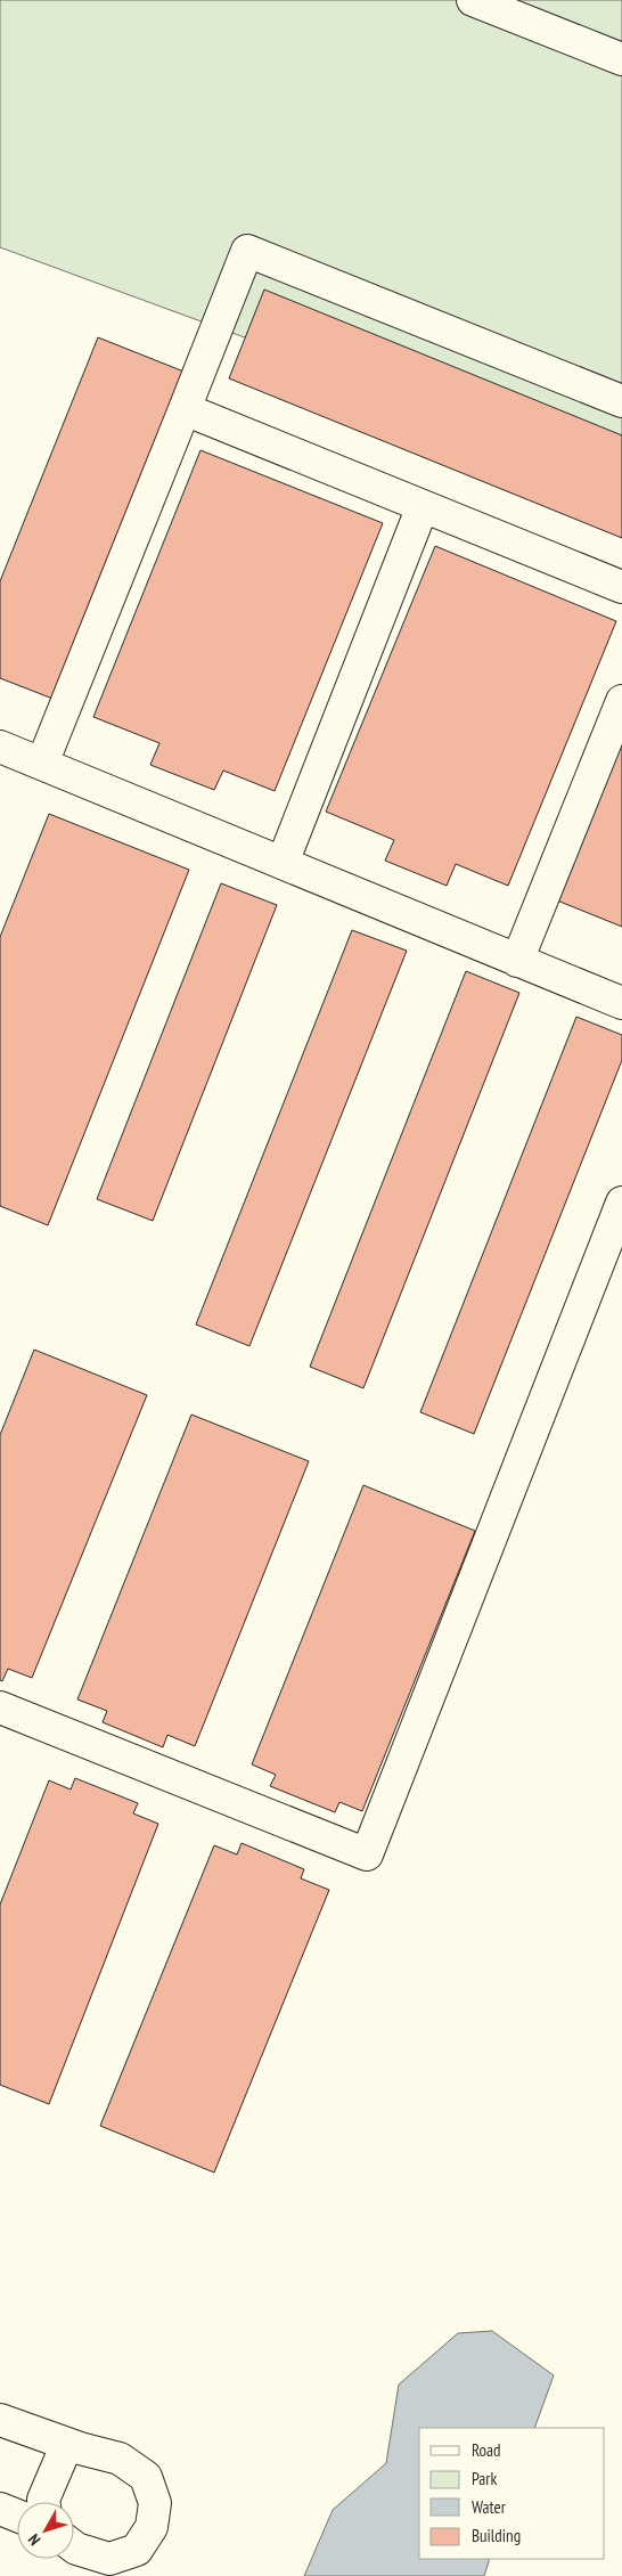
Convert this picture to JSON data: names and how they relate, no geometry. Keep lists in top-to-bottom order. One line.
{"legend":["Road","Park","Water","Building"],"north":"bottom left"}
